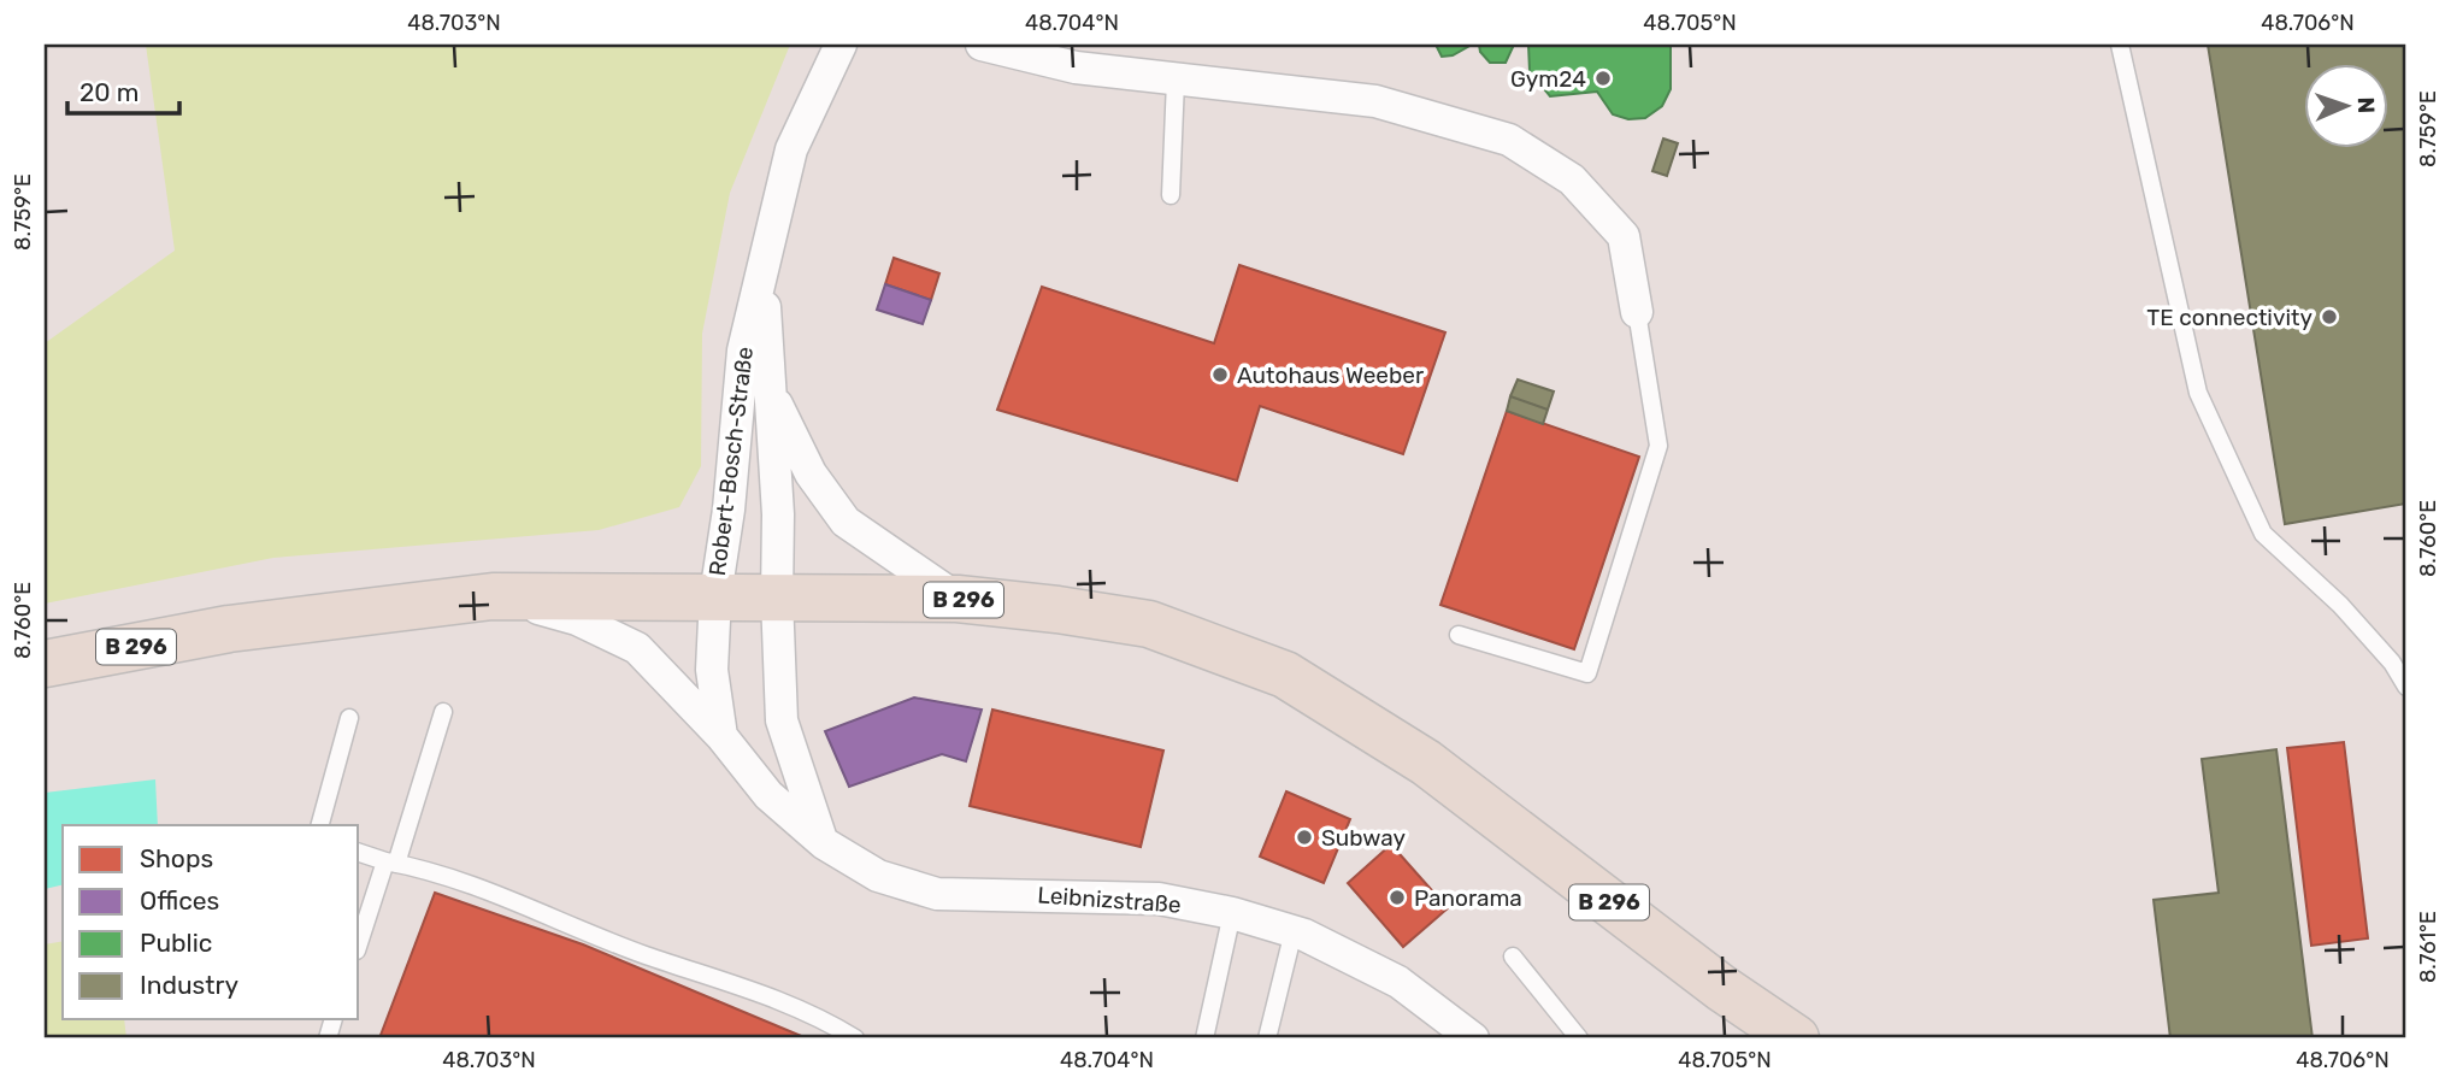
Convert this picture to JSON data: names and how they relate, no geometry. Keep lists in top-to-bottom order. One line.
{"streets":{"main road":["B 296"],"street":["Robert-Bosch-Straße","Leibnizstraße"]},"crossings":[["Robert-Bosch-Straße","B 296"],["B 296","Leibnizstraße"]],"places":["Gym24","TE connectivity","Autohaus Weeber","Subway","Panorama"],"legend":["Shops","Offices","Public","Industry"],"scale_bar":"20 m","north":"right","coordinates":["48.703°N","48.704°N","48.705°N","48.706°N","8.759°E","8.760°E","8.761°E"]}
